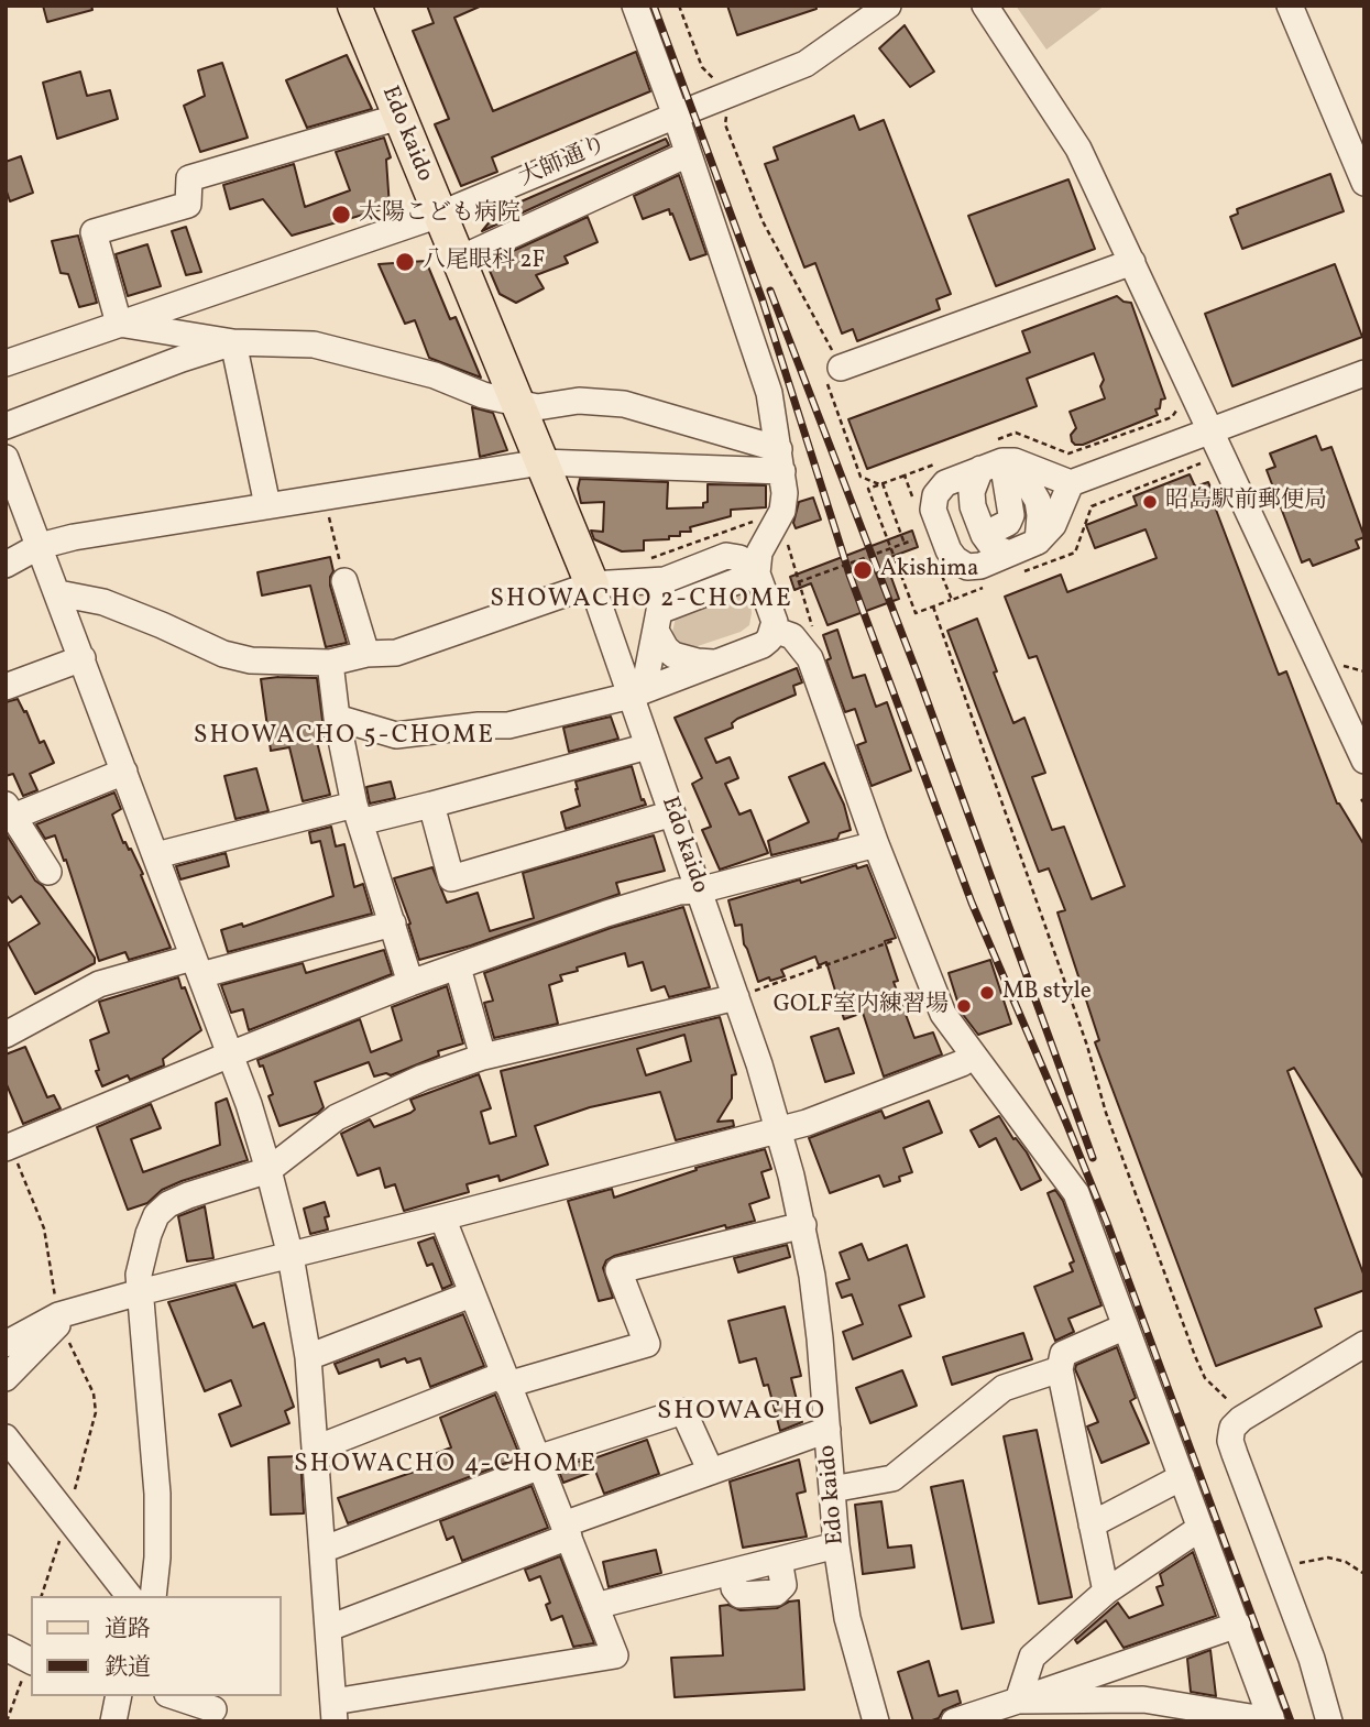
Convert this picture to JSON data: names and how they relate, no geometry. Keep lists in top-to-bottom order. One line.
{"streets":{"main road":["Edo kaido"],"street":["大師通り"]},"crossings":[["Edo kaido","大師通り"]],"districts":["SHOWACHO 2-CHOME","SHOWACHO 5-CHOME","SHOWACHO","SHOWACHO 4-CHOME"],"places":["太陽こども病院","八尾眼科 2F","昭島駅前郵便局","Akishima","MB style","GOLF室内練習場"],"legend":["道路","鉄道"]}
